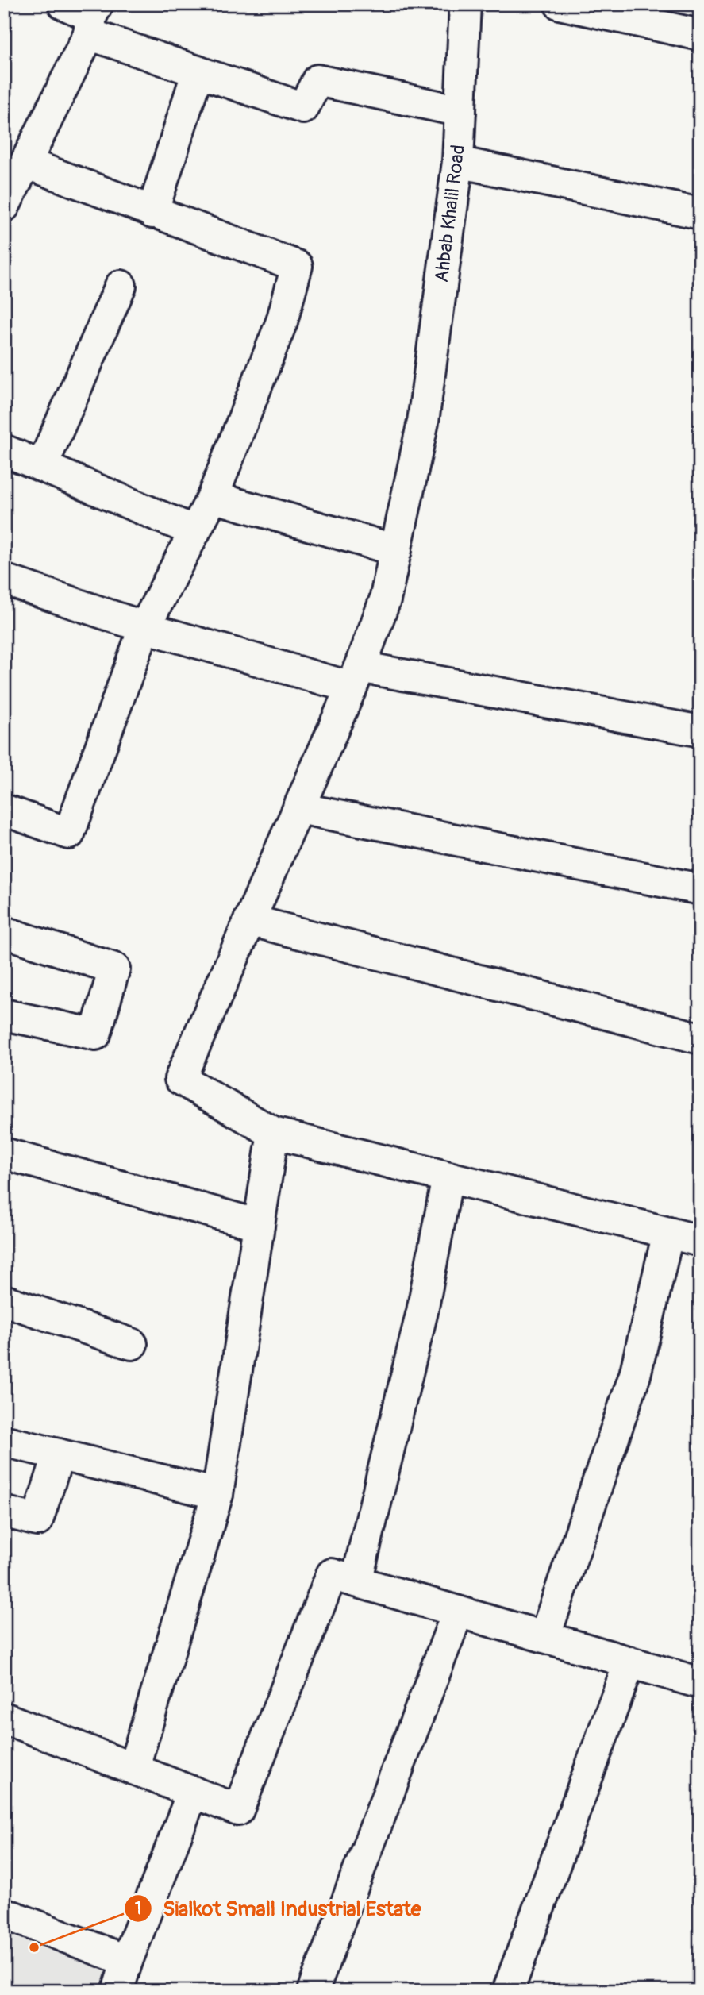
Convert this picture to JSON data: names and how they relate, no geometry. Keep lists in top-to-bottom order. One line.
{"streets":{"street":["Ahbab Khalil Road"]},"places":["Sialkot Small Industrial Estate"]}
